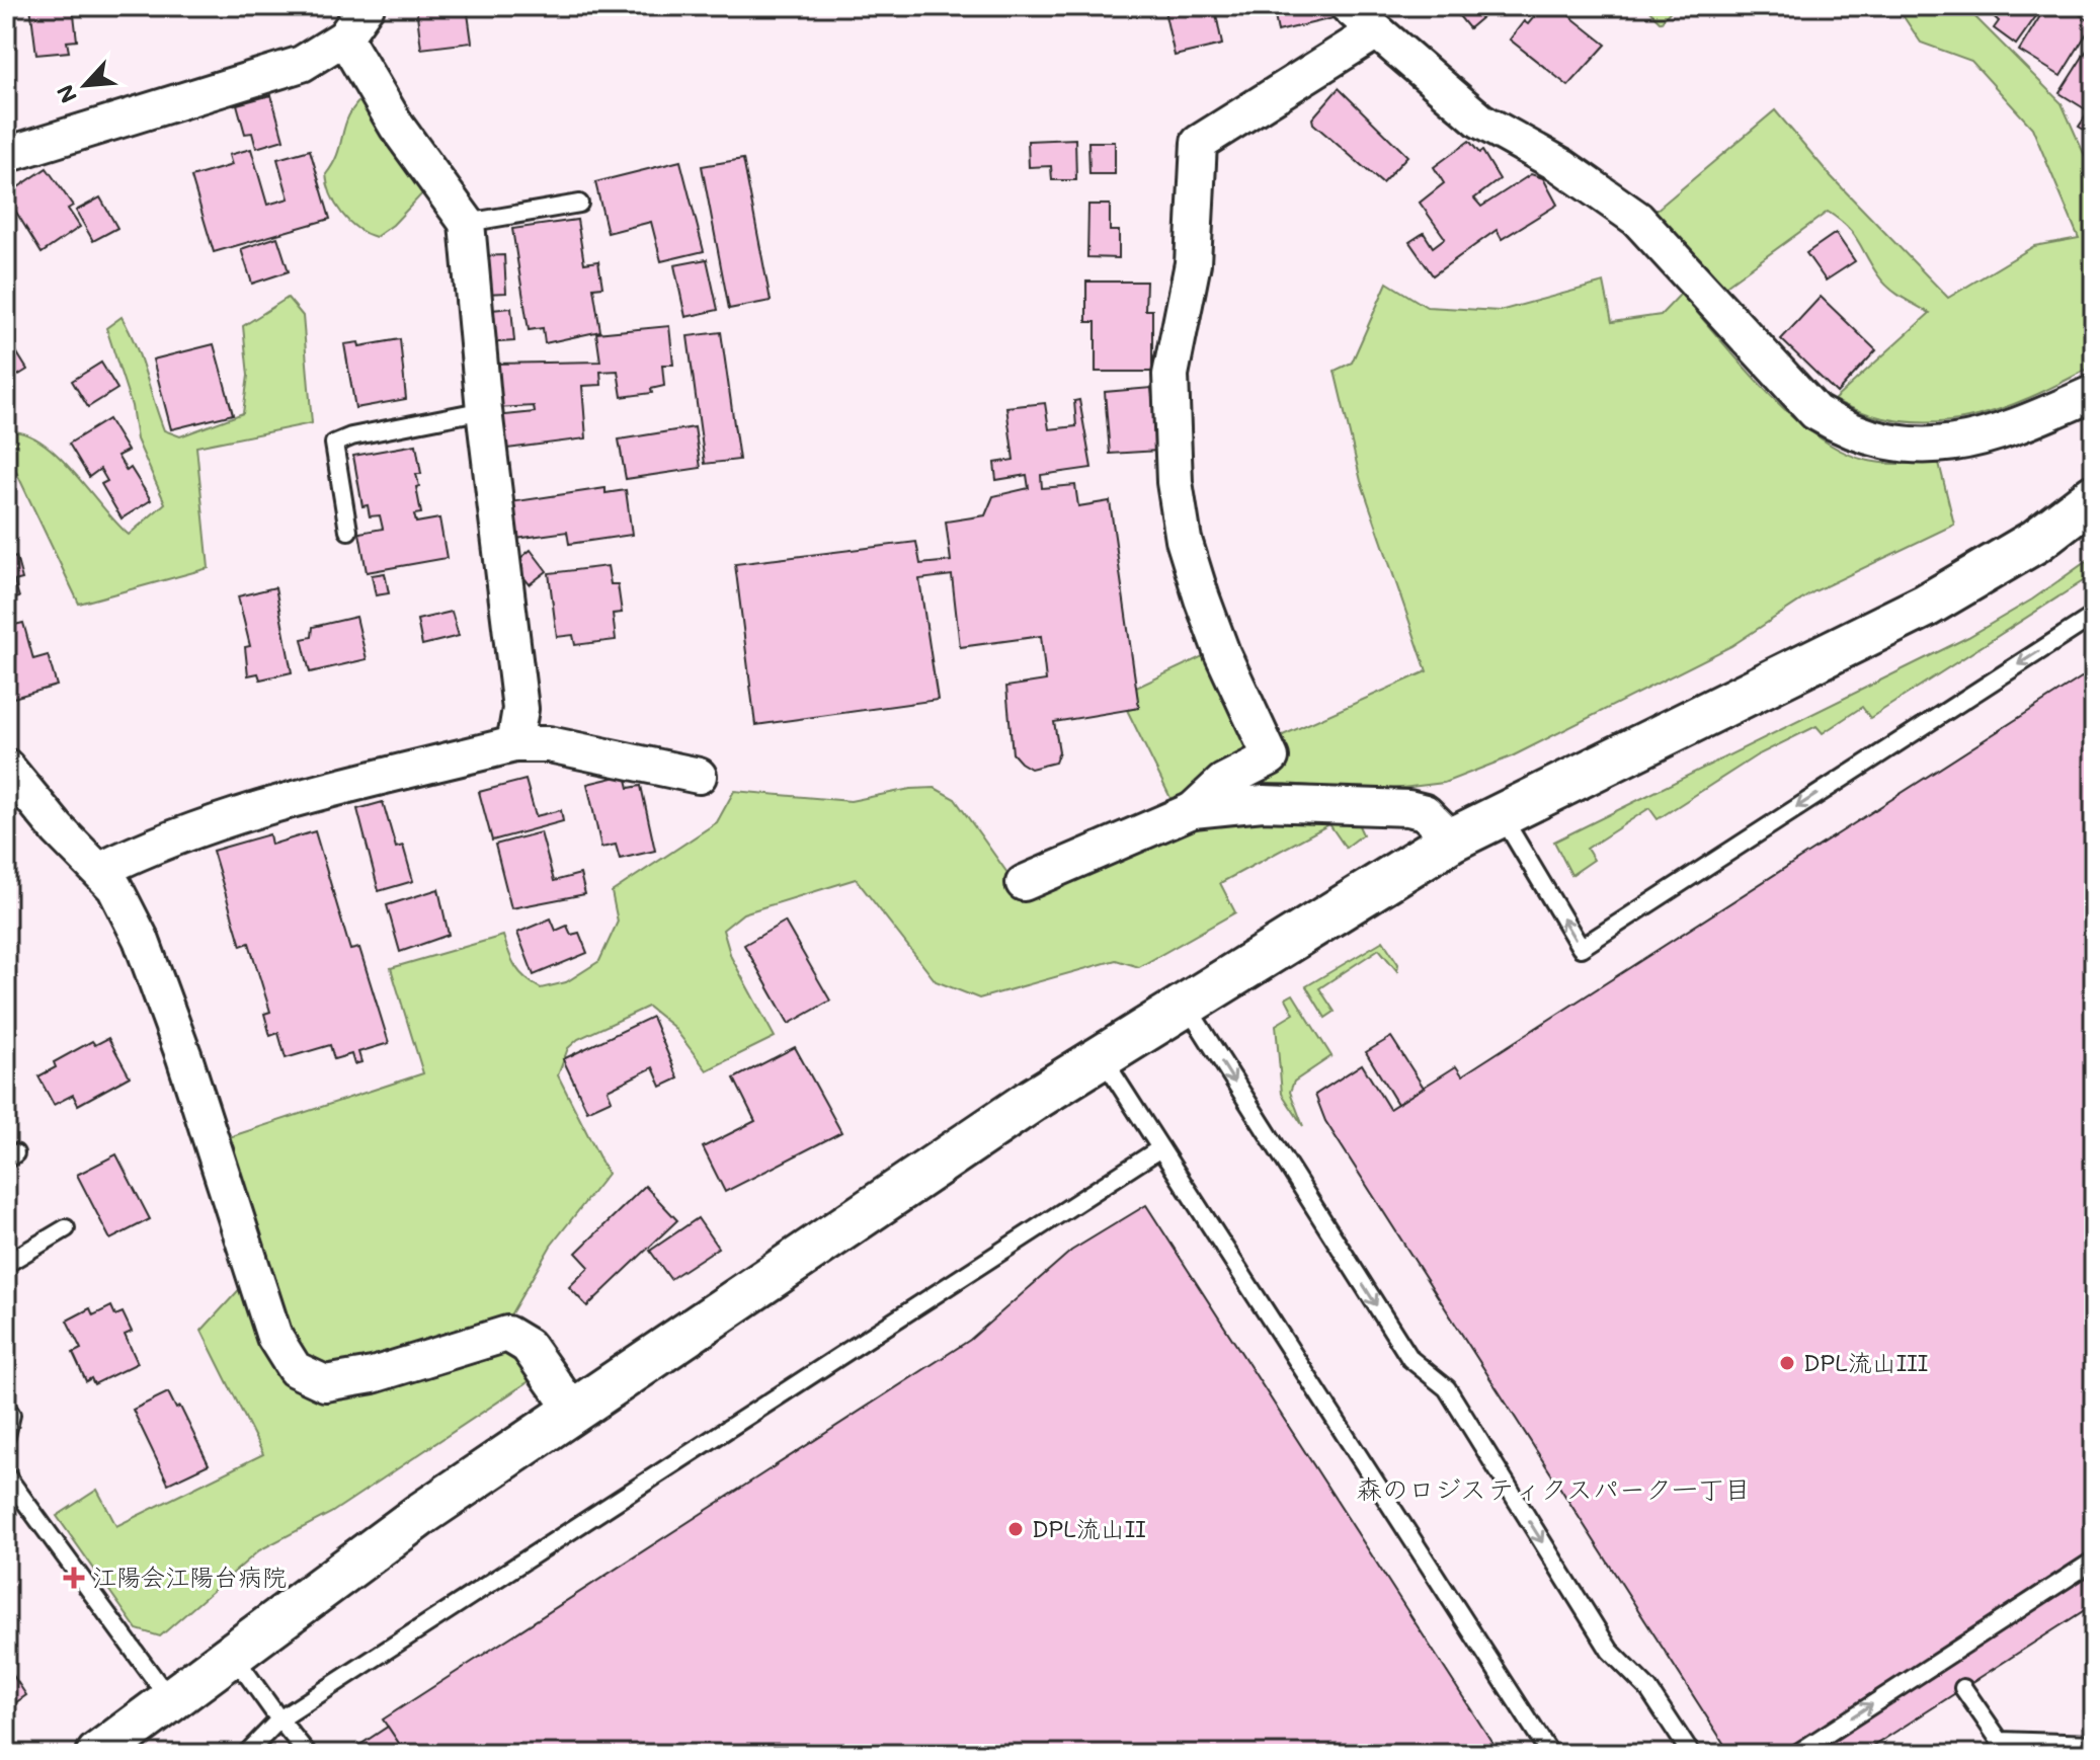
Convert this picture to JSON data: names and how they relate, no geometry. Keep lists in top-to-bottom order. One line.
{"districts":["森のロジスティクスパーク一丁目"],"places":{"other":["DPL流山III","DPL流山II"],"health":["江陽会江陽台病院"]},"north":"bottom left"}
